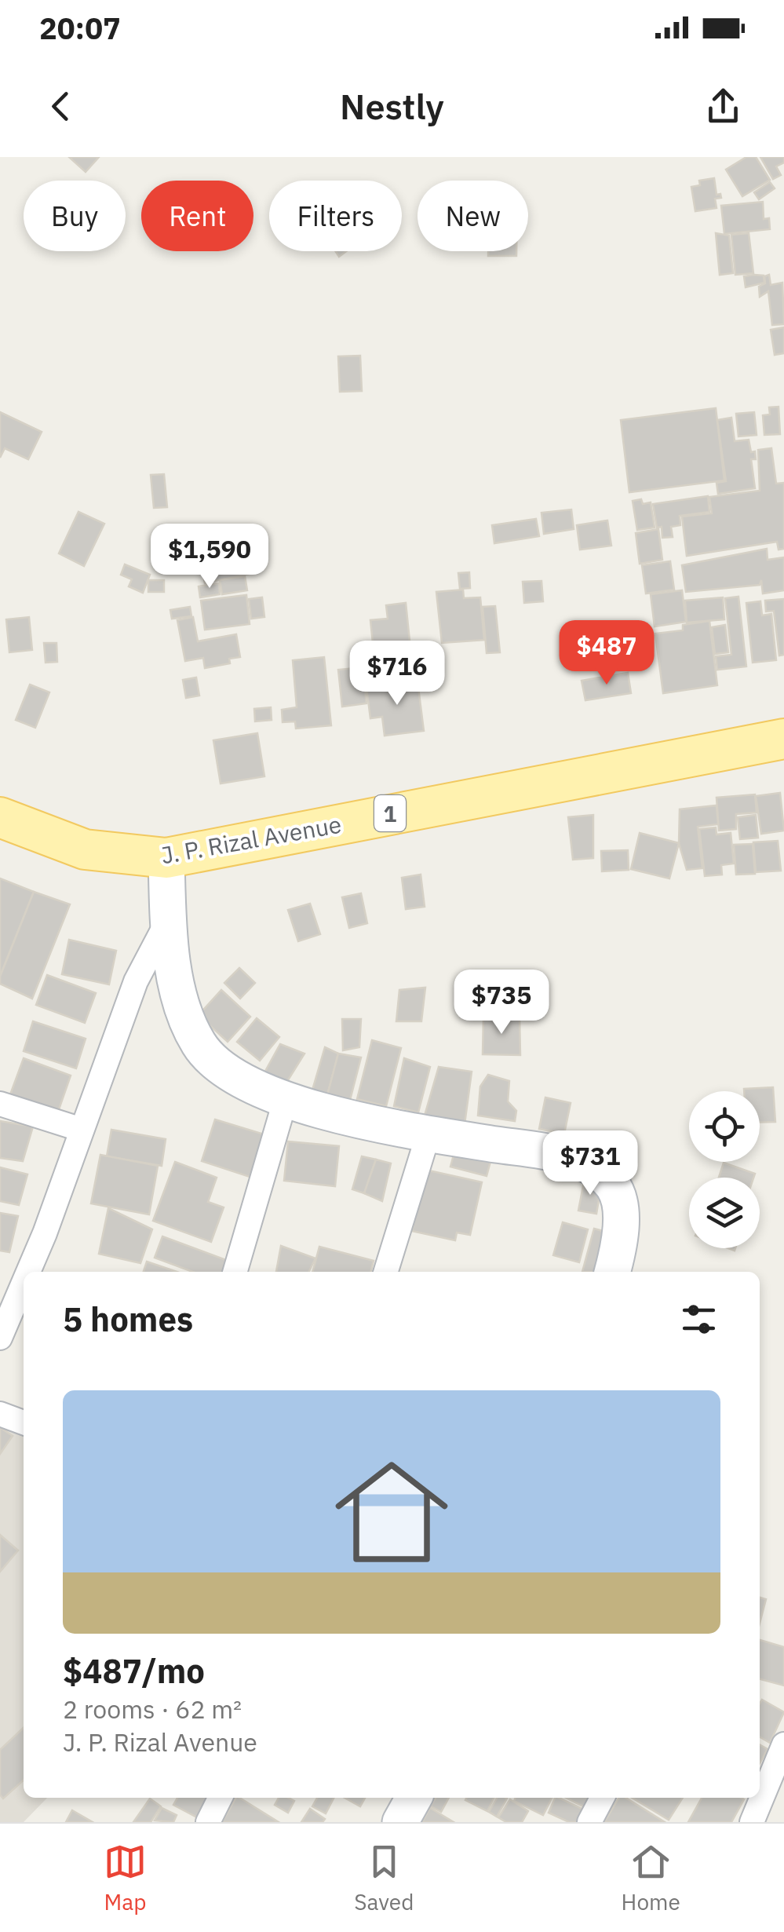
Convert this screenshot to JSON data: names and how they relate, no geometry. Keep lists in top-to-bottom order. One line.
{"streets":{"main road":["1","J. P. Rizal Avenue"]},"page":{"status":"20:07","header":"Nestly","chip":["Buy","Rent","Filters","New"],"price":["$1,590","$487","$716","$735","$731"],"heading":"5 homes","list":[{"name":"$487/mo","note":"2 rooms · 62 m² · J. P. Rizal Avenue"}],"tabs":["Map","Saved","Home"]}}
